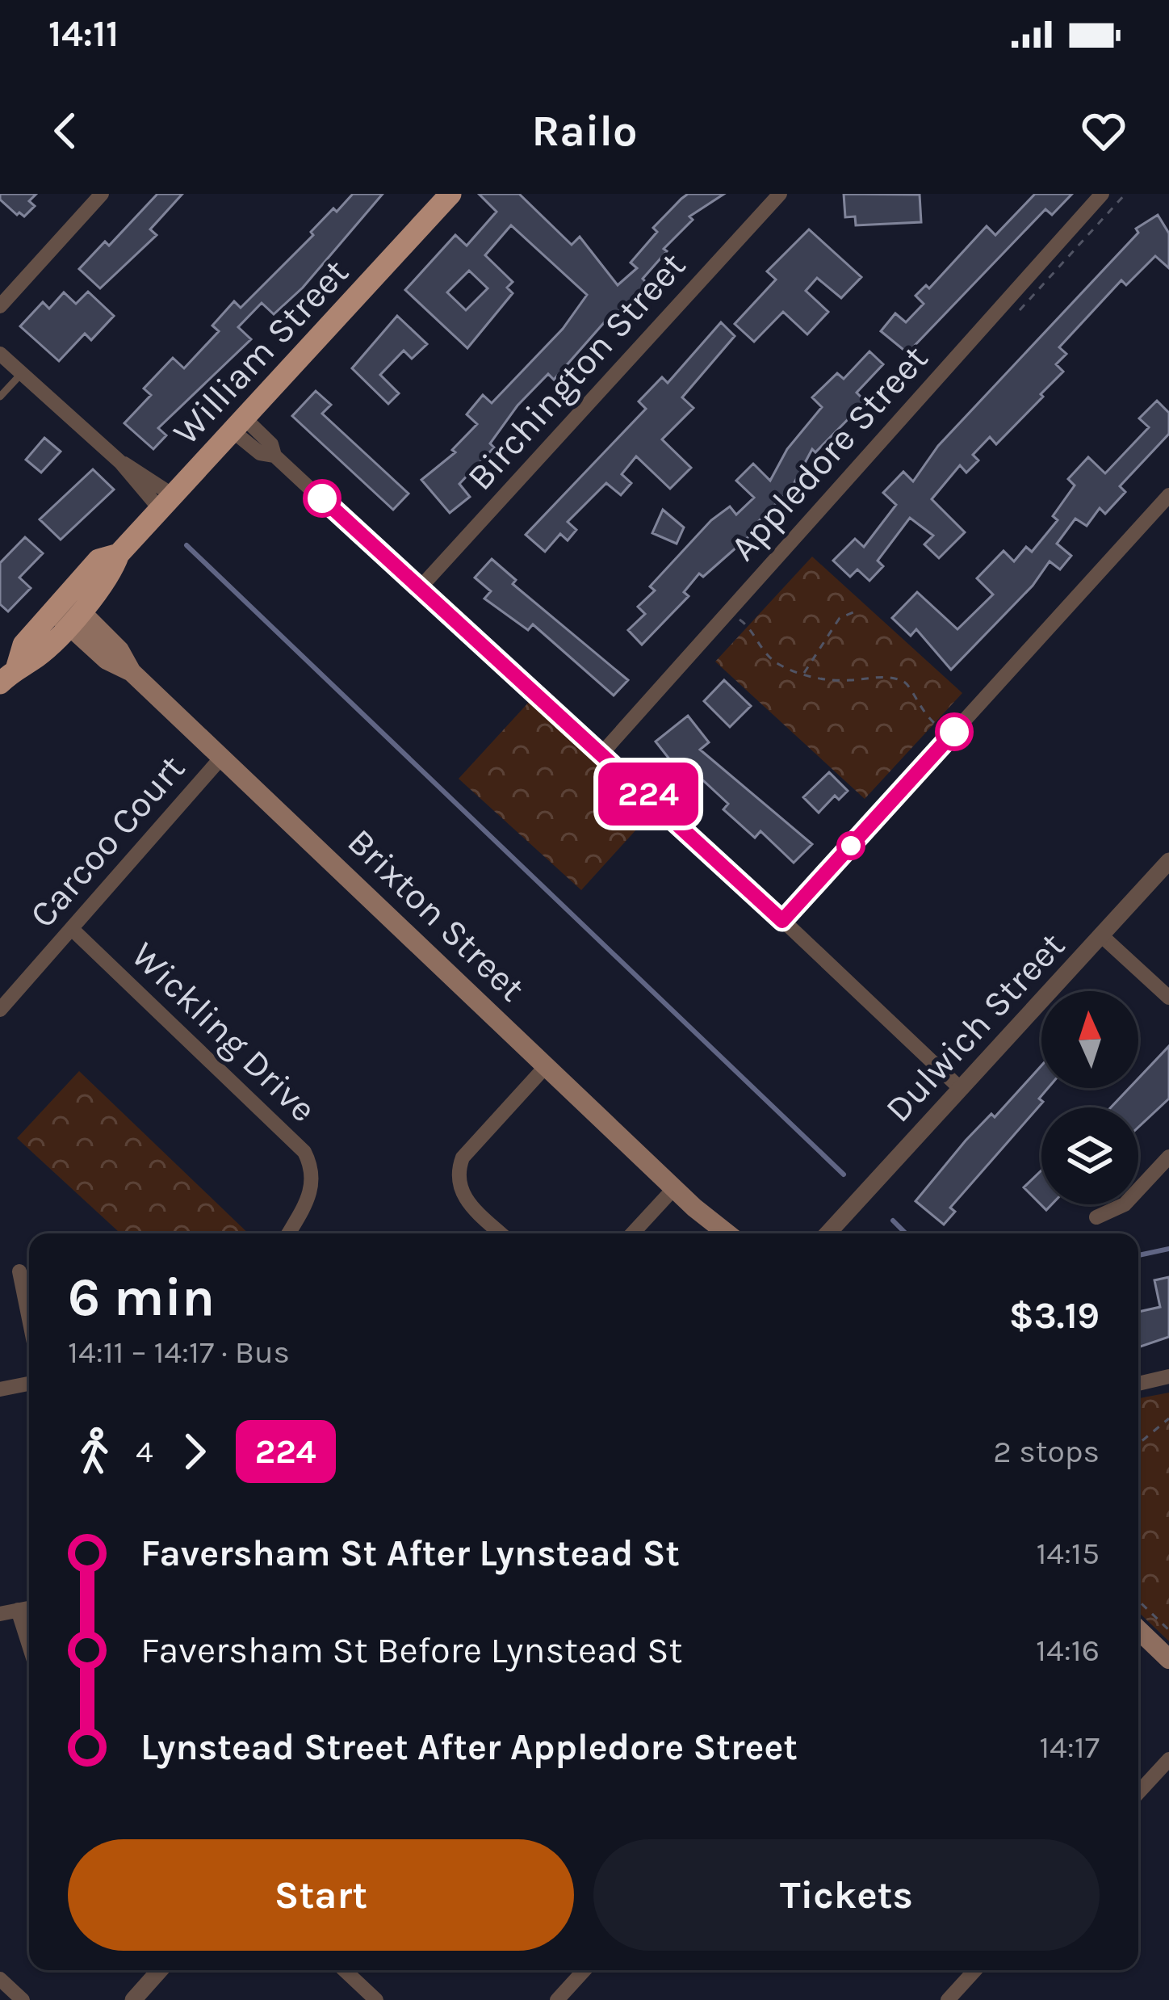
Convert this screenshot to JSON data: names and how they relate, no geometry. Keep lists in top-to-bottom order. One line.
{"streets":{"main road":["William Street","Brixton Street"],"street":["Birchington Street","Appledore Street","Carcoo Court","Dulwich Street","Wickling Drive"]},"crossings":[["William Street","Brixton Street"],["Carcoo Court","Brixton Street"],["Carcoo Court","Wickling Drive"]],"lines":["bus line 224"],"north":"top","page":{"status":"14:11","header":"Railo","on_map":"224","heading":["6 min","14:11 – 14:17 · Bus","$3.19"],"legs":["4","224","2 stops"],"list":[{"name":"Faversham St After Lynstead St","value":"14:15"},{"name":"Faversham St Before Lynstead St","value":"14:16"},{"name":"Lynstead Street After Appledore Street","value":"14:17"}],"buttons":["Start","Tickets"]}}
